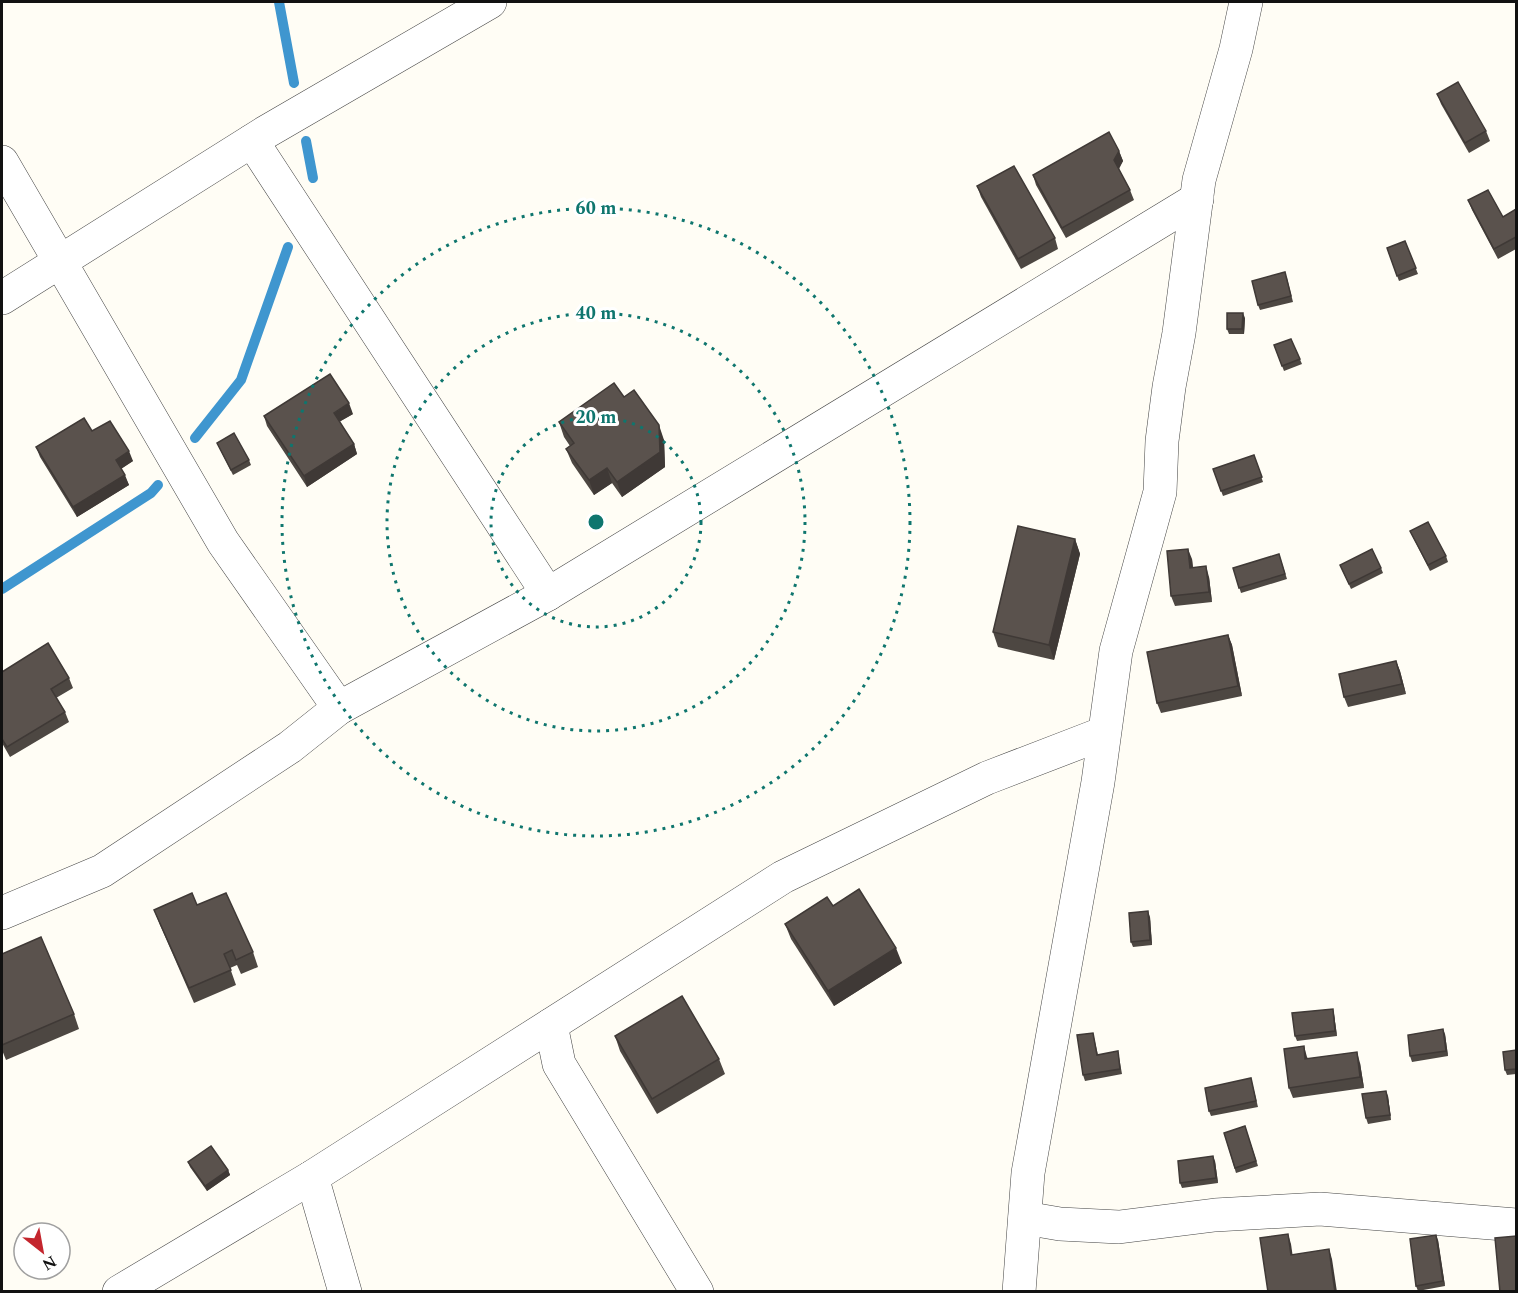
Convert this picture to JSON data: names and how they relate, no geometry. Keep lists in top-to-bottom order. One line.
{"north":"bottom right","rings":["60 m","40 m","20 m"]}
